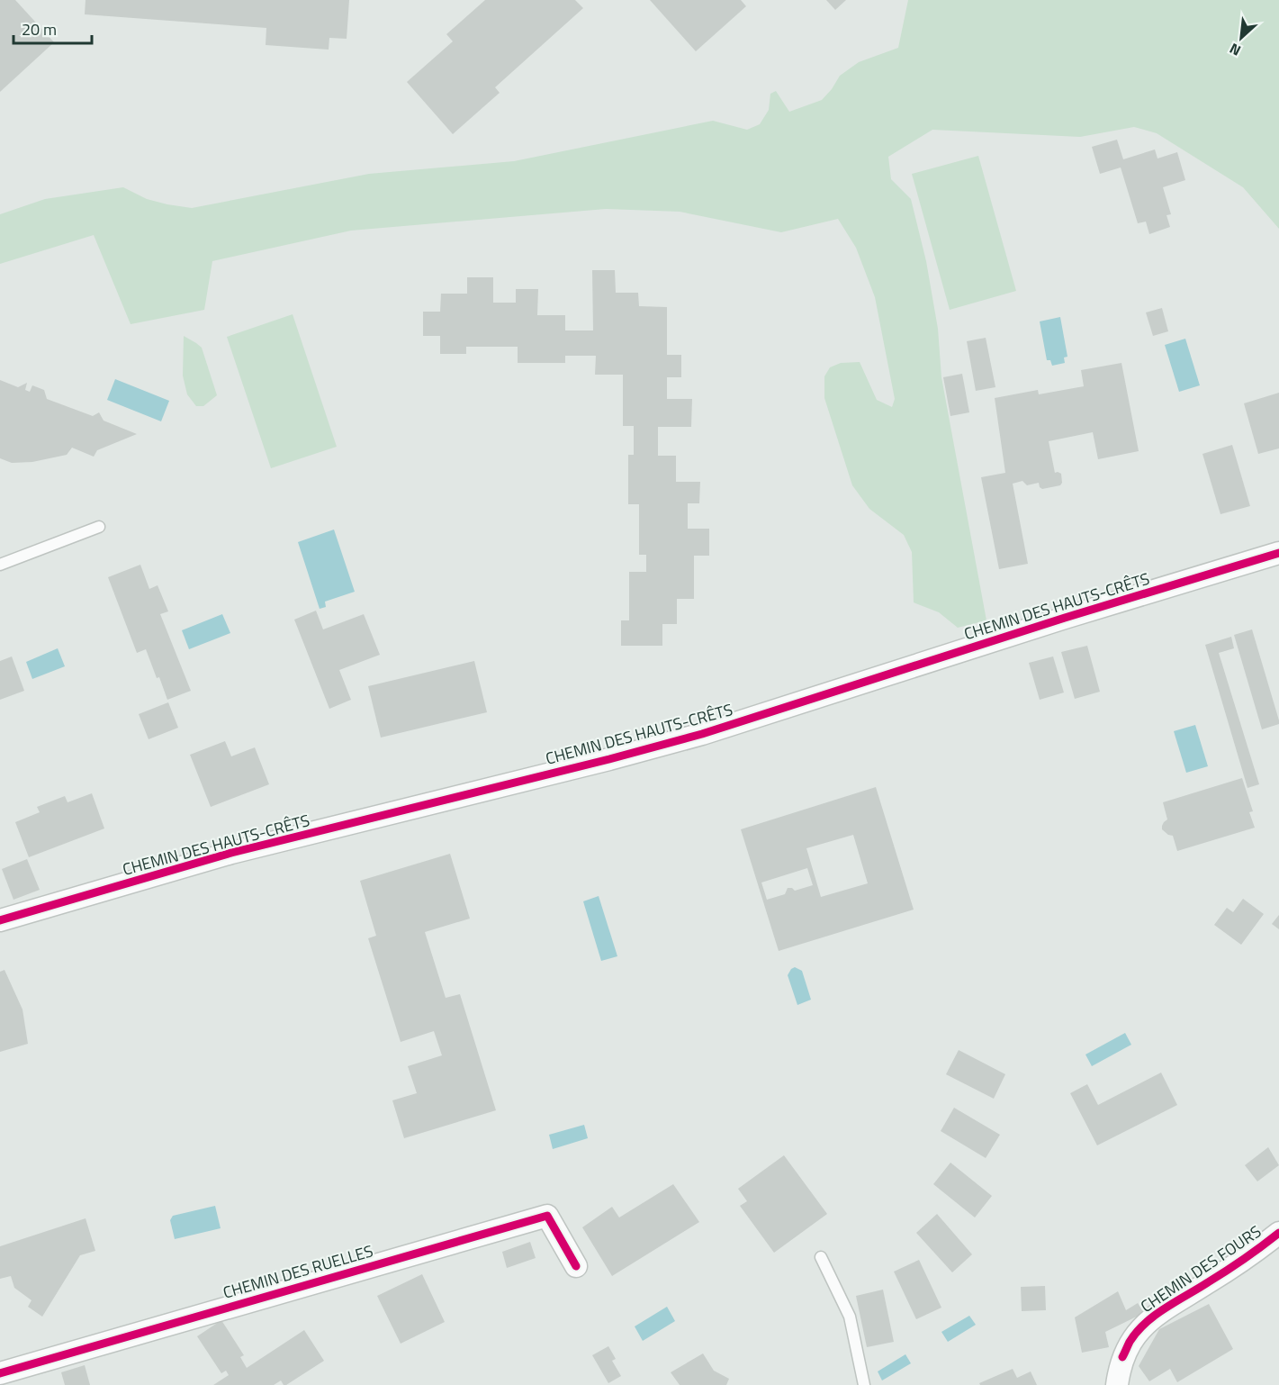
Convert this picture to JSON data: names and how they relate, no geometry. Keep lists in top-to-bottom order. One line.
{"streets":{"street":["CHEMIN DES HAUTS-CRÊTS","CHEMIN DES FOURS","CHEMIN DES RUELLES"]},"scale_bar":"20 m","north":"bottom left"}
